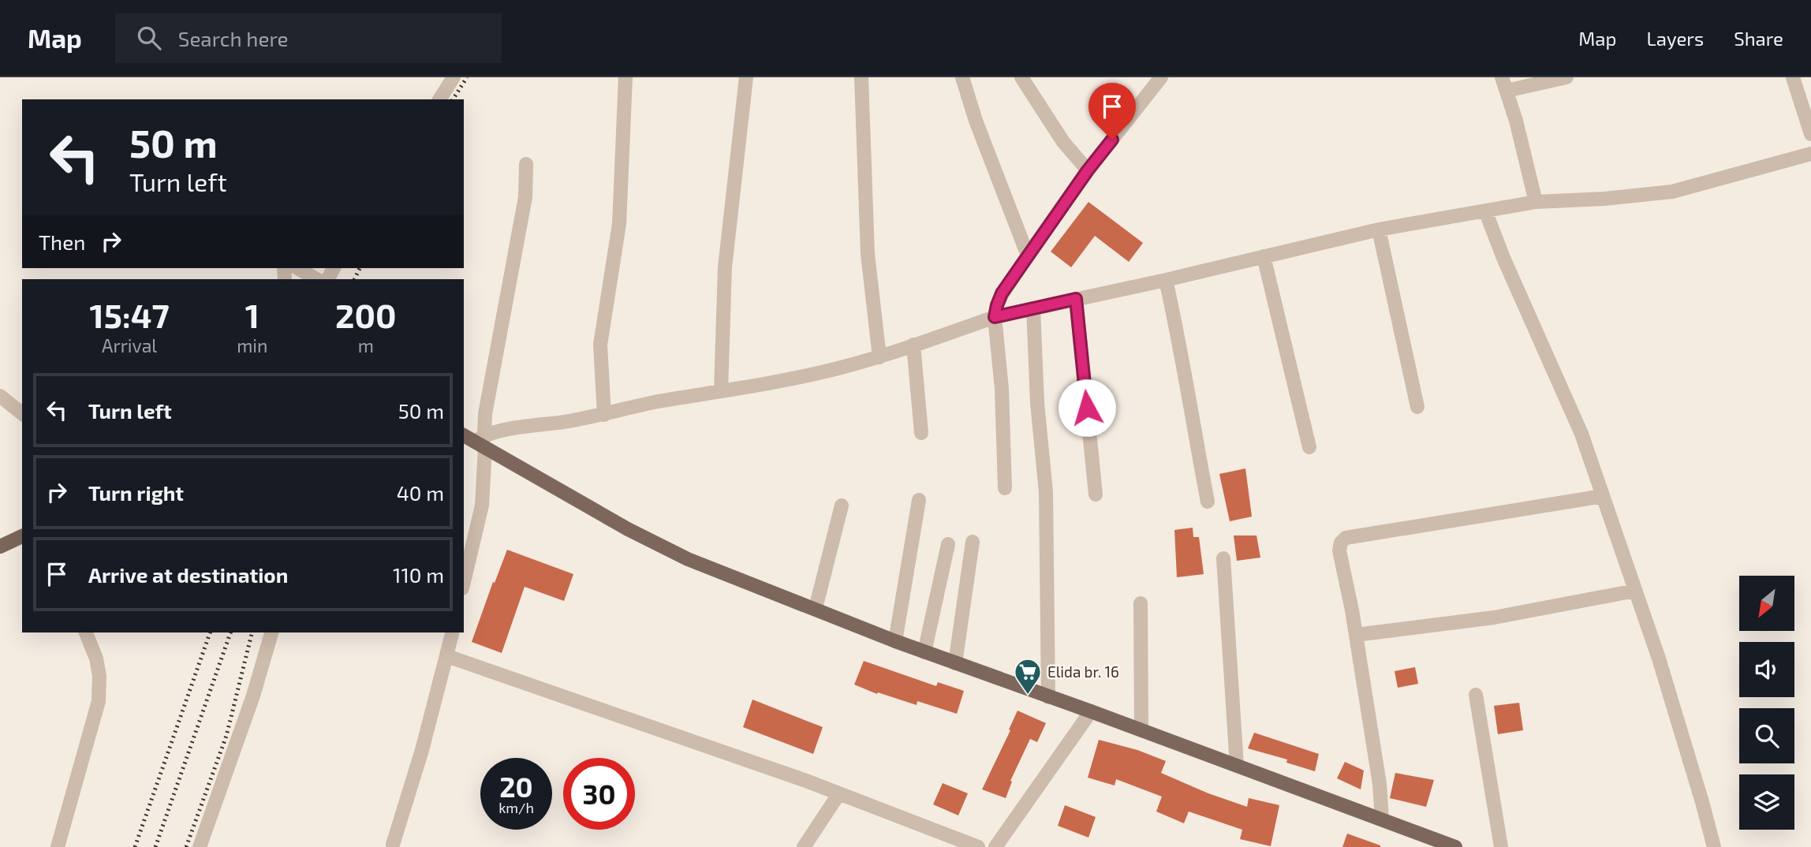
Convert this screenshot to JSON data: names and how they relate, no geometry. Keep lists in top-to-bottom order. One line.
{"places":{"supermarket":["Elida br. 16"]},"north":"bottom left","page":{"header":"Map","search":"Search here","nav":["Map","Layers","Share"],"turn":["50 m","Turn left"],"then":"Then","eta":["15:47","Arrival","1","min","200","m"],"list":[{"name":"Turn left","value":"50 m"},{"name":"Turn right","value":"40 m"},{"name":"Arrive at destination","value":"110 m"}],"speed":"20 km/h","limit":"30"}}
